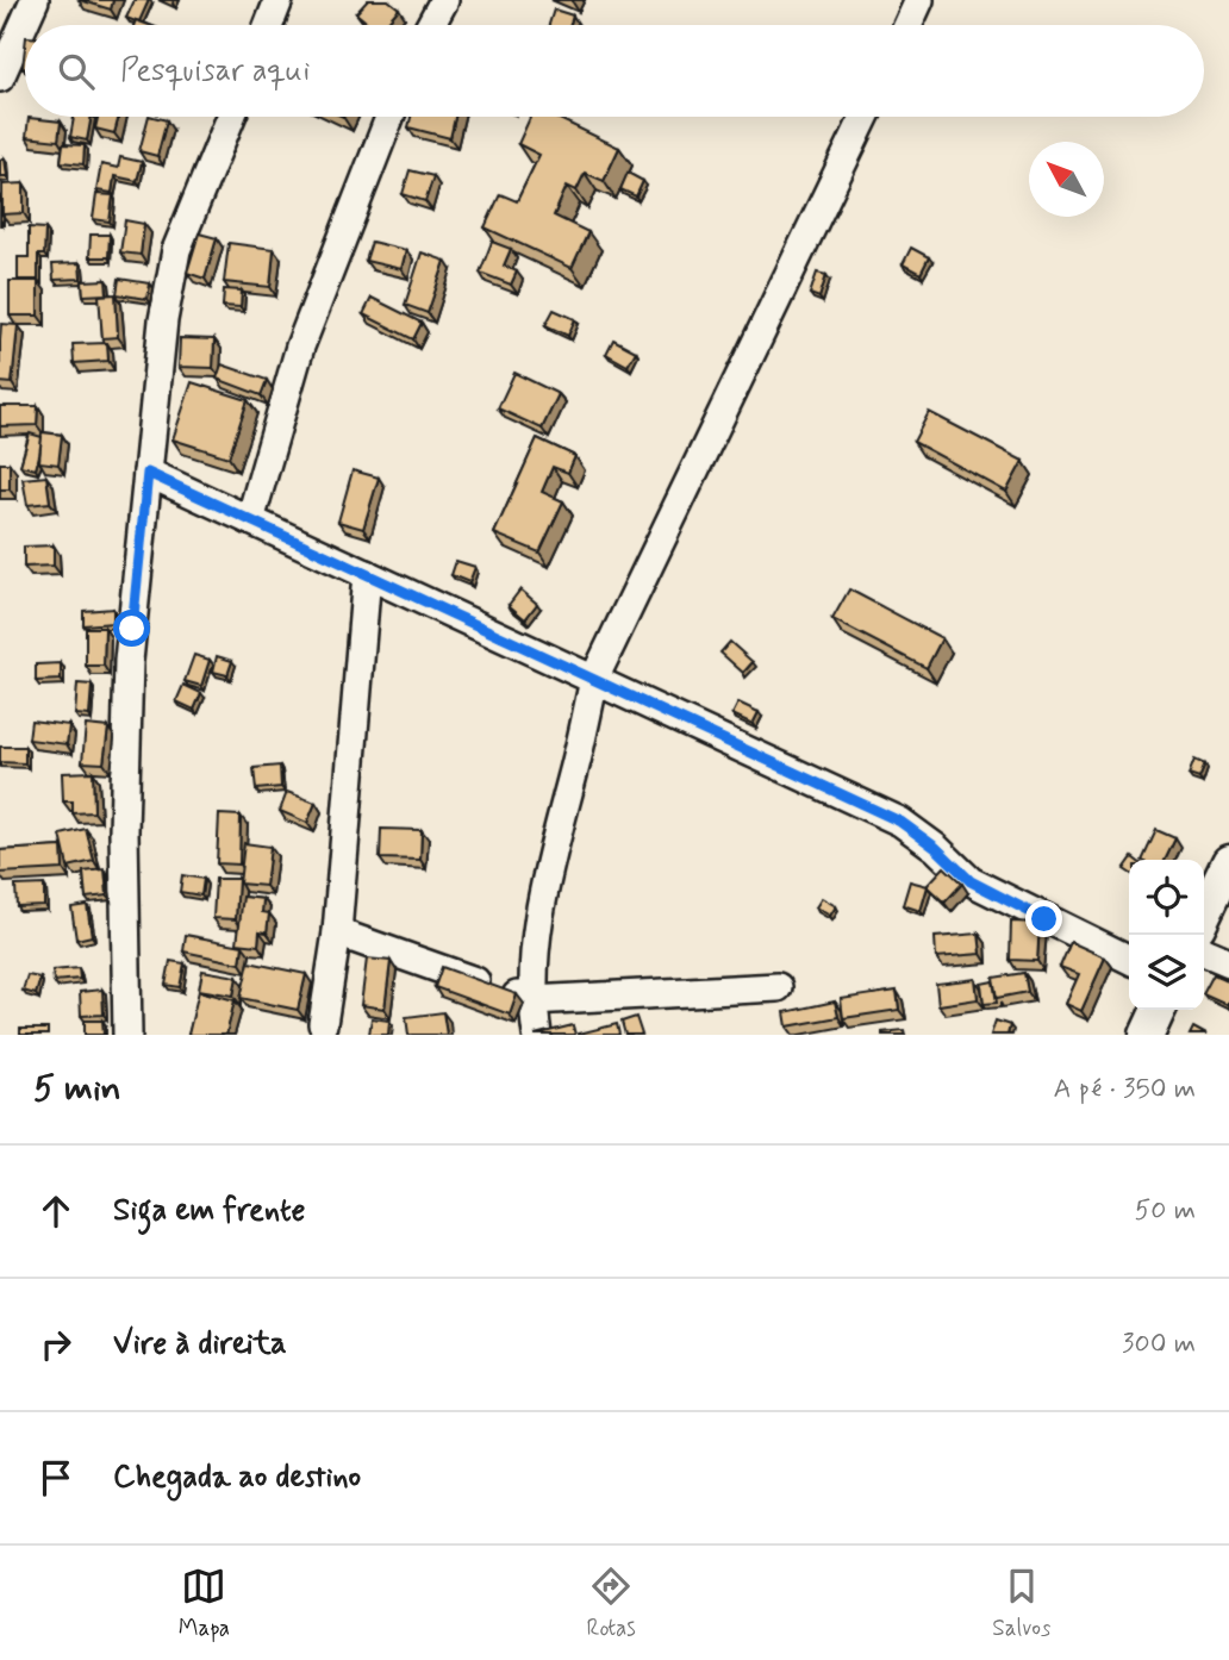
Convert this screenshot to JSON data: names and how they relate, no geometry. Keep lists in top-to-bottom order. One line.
{"north":"top left","page":{"search":"Pesquisar aqui","heading":["5 min","A pé · 350 m"],"list":[["Siga em frente","50 m"],["Vire à direita","300 m"],"Chegada ao destino"],"nav":["Mapa","Rotas","Salvos"]}}
